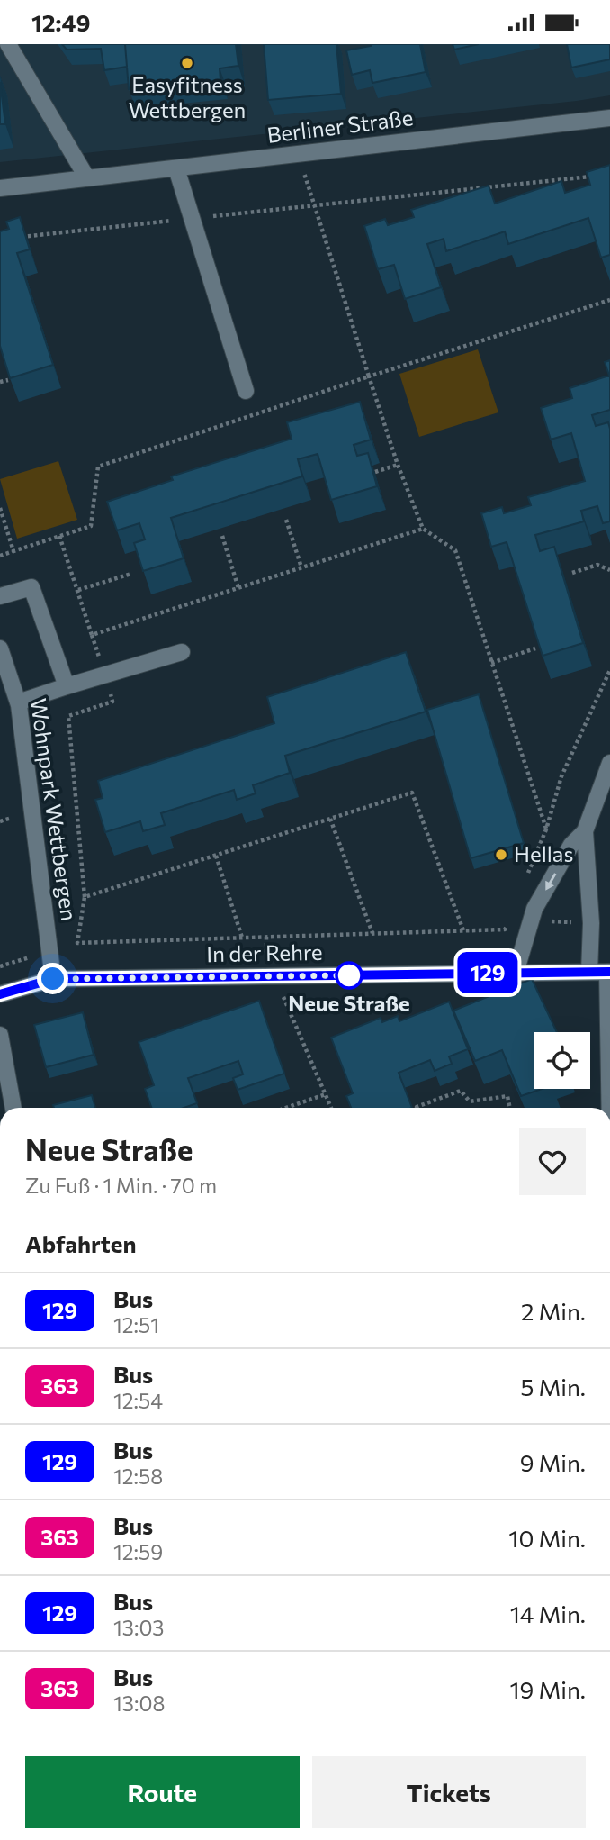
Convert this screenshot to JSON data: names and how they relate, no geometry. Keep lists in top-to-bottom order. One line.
{"streets":{"street":["Berliner Straße","Wohnpark Wettbergen","In der Rehre"]},"crossings":[["Wohnpark Wettbergen","In der Rehre"]],"places":["Easyfitness Wettbergen","Hellas","Neue Straße"],"lines":["bus line 129"],"page":{"status":"12:49","on_map":"129","heading":[["Neue Straße","Zu Fuß · 1 Min. · 70 m"],"Abfahrten"],"list":[{"mark":"129","name":"Bus","note":"12:51","value":"2 Min."},{"mark":"363","name":"Bus","note":"12:54","value":"5 Min."},{"mark":"129","name":"Bus","note":"12:58","value":"9 Min."},{"mark":"363","name":"Bus","note":"12:59","value":"10 Min."},{"mark":"129","name":"Bus","note":"13:03","value":"14 Min."},{"mark":"363","name":"Bus","note":"13:08","value":"19 Min."}],"buttons":["Route","Tickets"]}}
